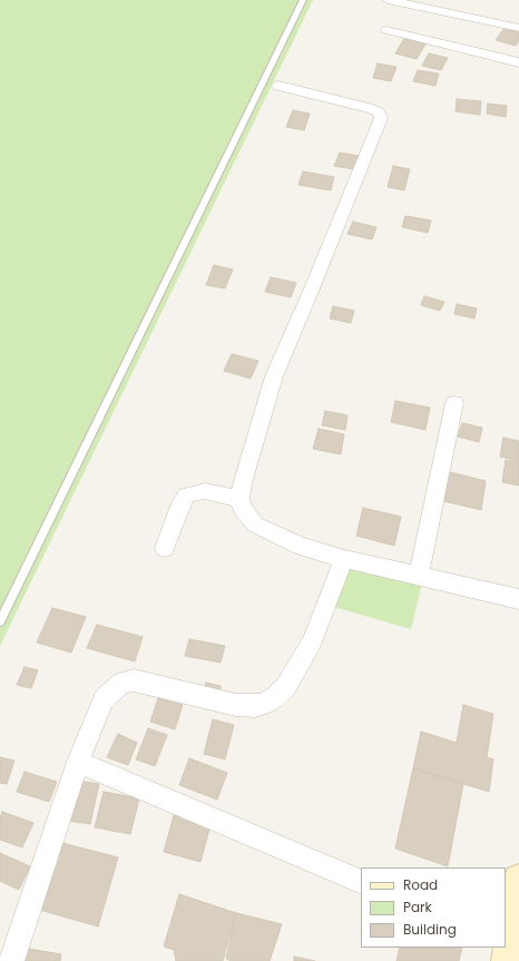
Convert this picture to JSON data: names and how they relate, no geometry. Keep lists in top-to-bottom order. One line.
{"legend":["Road","Park","Building"]}
